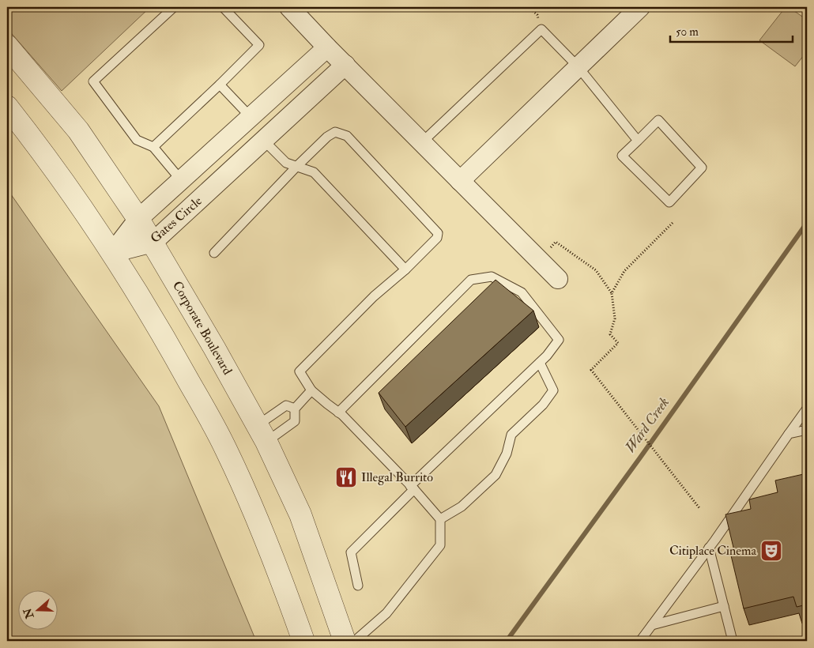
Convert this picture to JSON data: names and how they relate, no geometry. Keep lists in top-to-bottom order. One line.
{"streets":{"street":["Gates Circle","Corporate Boulevard"]},"crossings":[["Gates Circle","Corporate Boulevard"]],"water":["Ward Creek"],"places":{"restaurant":["Illegal Burrito"],"theatre":["Citiplace Cinema"]},"scale_bar":"50 m","north":"left"}
